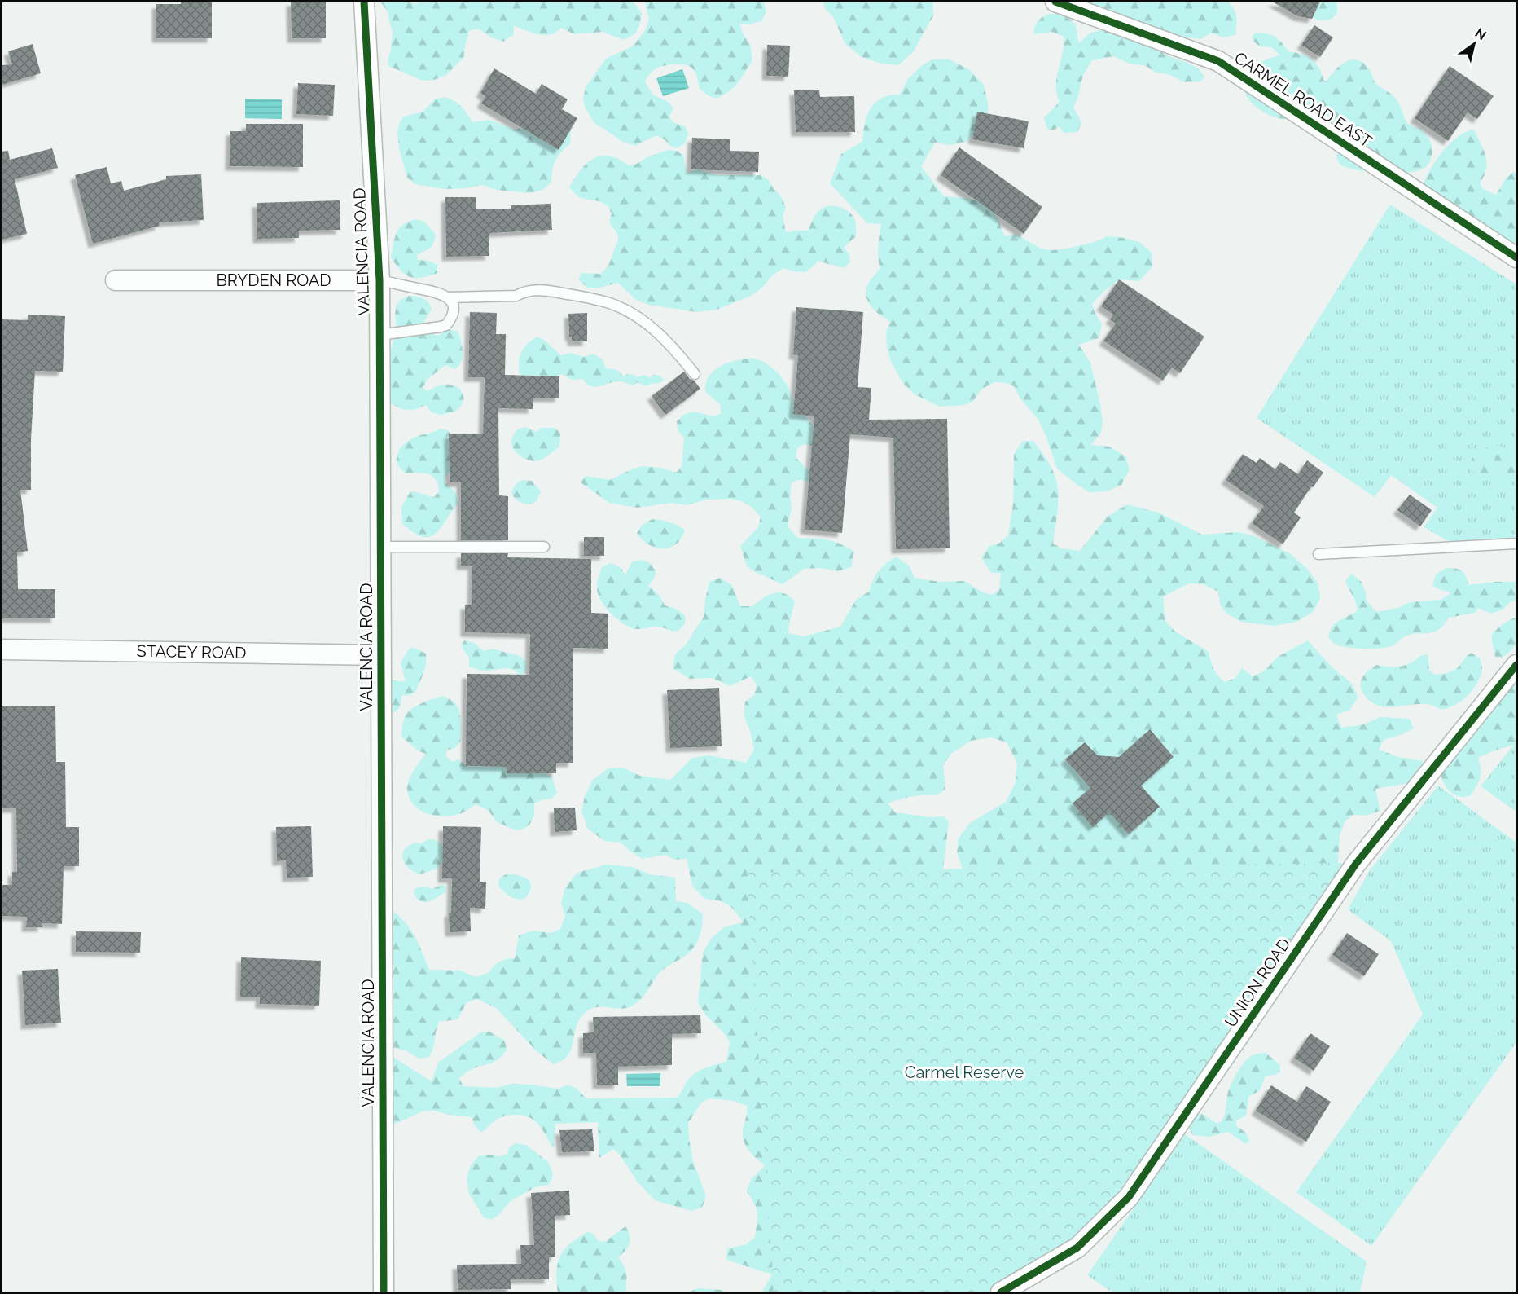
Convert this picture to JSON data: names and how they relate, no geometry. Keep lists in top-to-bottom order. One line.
{"streets":{"street":["CARMEL ROAD EAST","VALENCIA ROAD","BRYDEN ROAD","STACEY ROAD","UNION ROAD"]},"crossings":[["VALENCIA ROAD","BRYDEN ROAD"],["VALENCIA ROAD","STACEY ROAD"]],"parks":["Carmel Reserve"],"north":"top right"}
